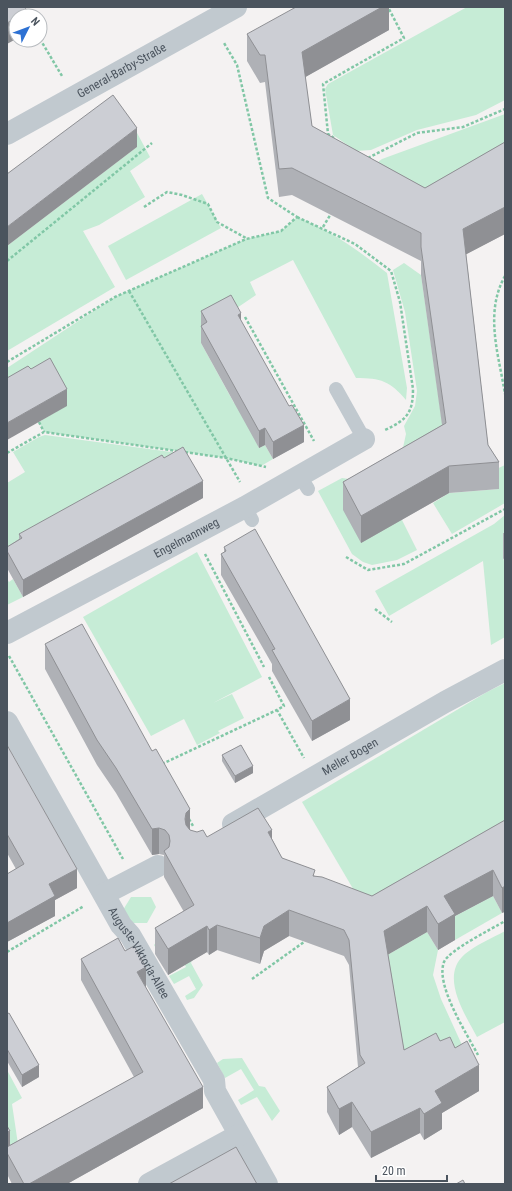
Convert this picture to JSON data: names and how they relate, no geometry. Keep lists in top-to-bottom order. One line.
{"streets":{"street":["General-Barby-Straße","Engelmannweg","Meller Bogen","Auguste-Viktoria-Allee"]},"scale_bar":"20 m","north":"top right"}
